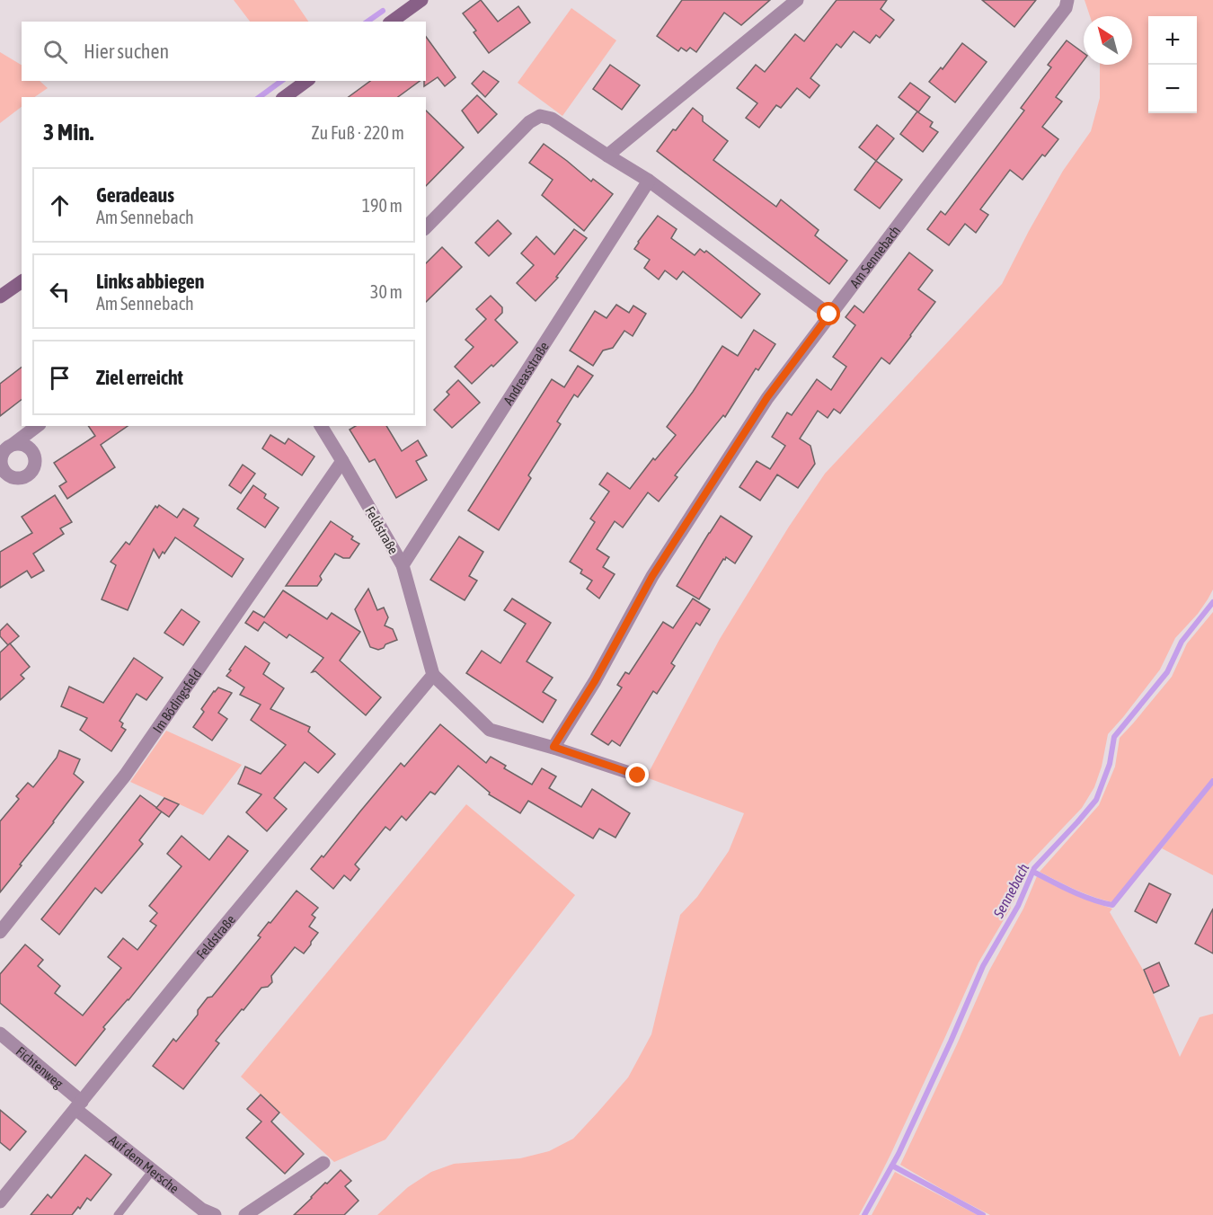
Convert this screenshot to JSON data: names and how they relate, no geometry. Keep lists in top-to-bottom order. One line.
{"streets":{"street":["Am Sennebach","Andreasstraße","Feldstraße","Im Bödingsfeld","Fichtenweg","Auf dem Mersche"]},"crossings":[["Andreasstraße","Feldstraße"],["Feldstraße","Im Bödingsfeld"],["Feldstraße","Fichtenweg"],["Feldstraße","Auf dem Mersche"],["Fichtenweg","Auf dem Mersche"]],"water":["Sennebach"],"north":"top left","page":{"map_buttons":["+","−"],"search":"Hier suchen","heading":["3 Min.","Zu Fuß · 220 m"],"list":[["Geradeaus","Am Sennebach","190 m"],["Links abbiegen","Am Sennebach","30 m"],"Ziel erreicht"]}}
